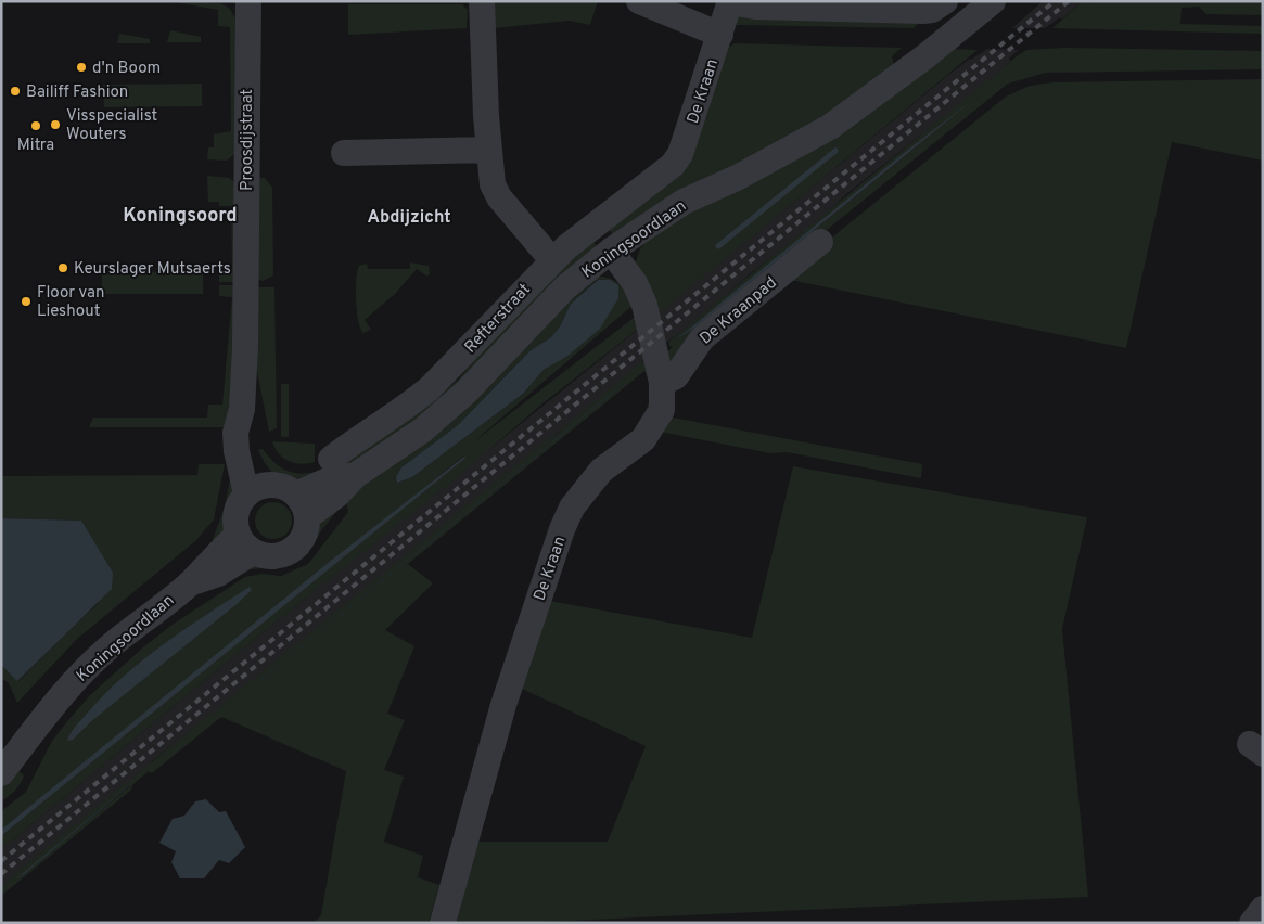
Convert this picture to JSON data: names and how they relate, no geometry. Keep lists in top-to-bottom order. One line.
{"streets":{"street":["De Kraan","Proosdijstraat","Koningsoordlaan","De Kraanpad","Refterstraat"]},"crossings":[["De Kraan","Koningsoordlaan"],["De Kraan","De Kraanpad"],["De Kraan","Refterstraat"],["Proosdijstraat","Koningsoordlaan"]],"districts":["Koningsoord","Abdijzicht"],"places":["d'n Boom","Bailiff Fashion","Visspecialist Wouters","Mitra","Keurslager Mutsaerts","Floor van Lieshout"]}
